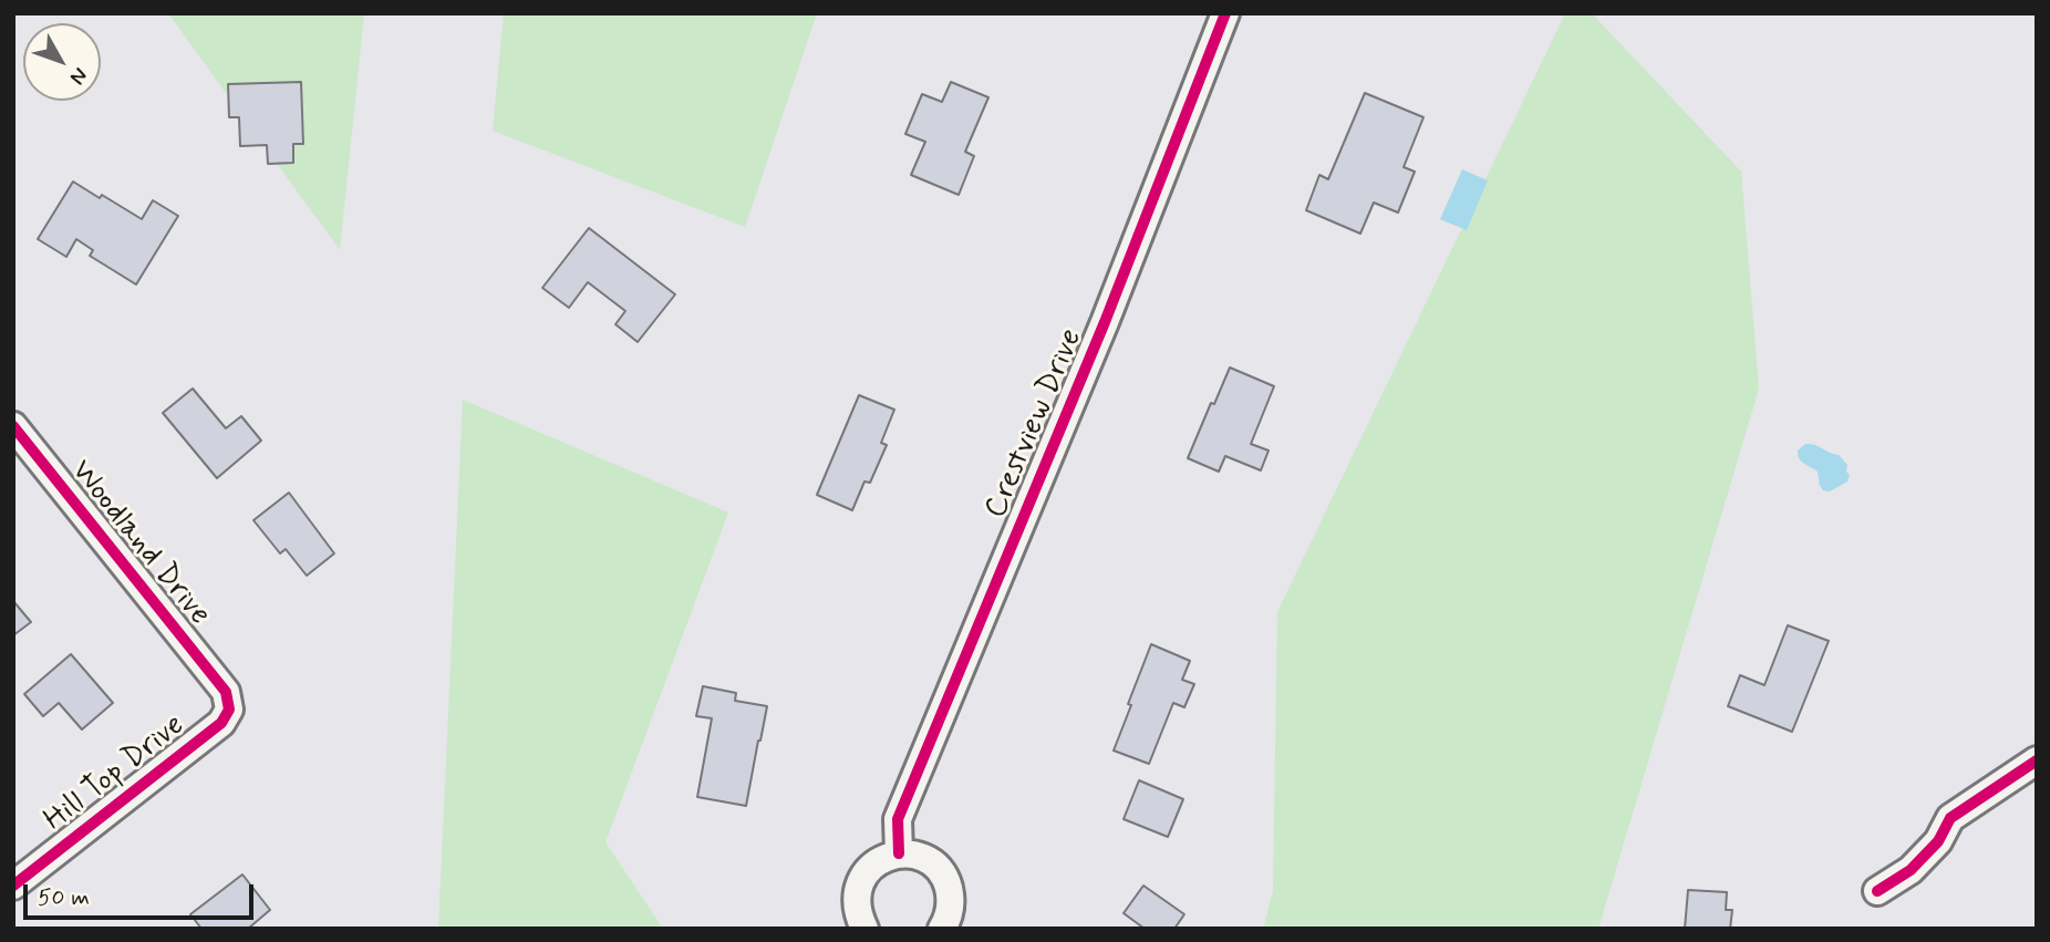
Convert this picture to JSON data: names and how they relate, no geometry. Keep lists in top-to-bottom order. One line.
{"streets":{"street":["Crestview Drive","Woodland Drive","Hill Top Drive"]},"crossings":[["Woodland Drive","Hill Top Drive"]],"scale_bar":"50 m","north":"bottom right"}
